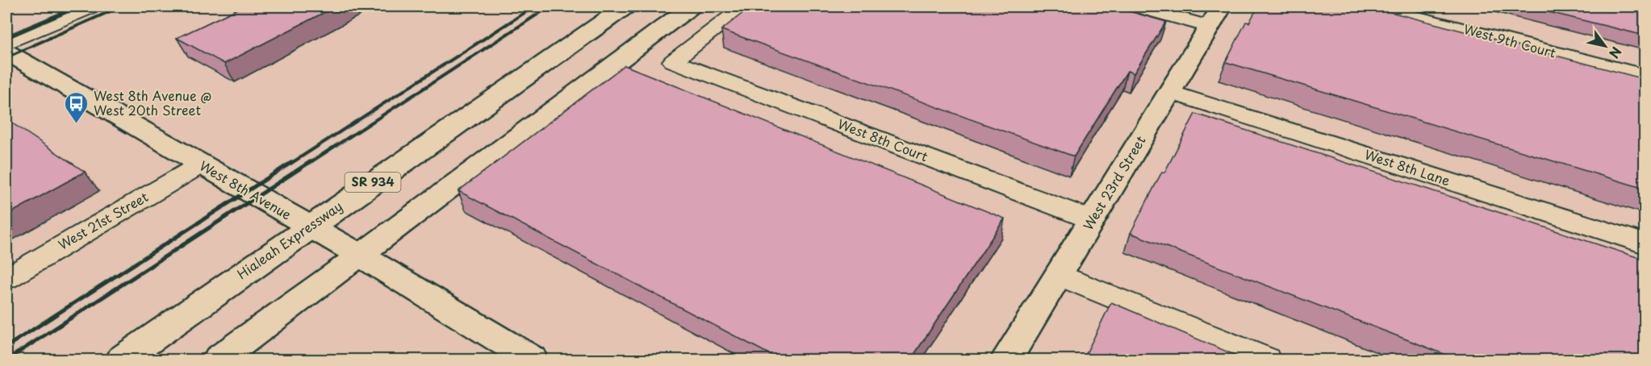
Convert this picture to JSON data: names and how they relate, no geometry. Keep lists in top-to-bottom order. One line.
{"streets":{"street":["West 9th Court","West 8th Court","West 8th Lane","SR 934","West 23rd Street","West 8th Avenue","West 21st Street","Hialeah Expressway"]},"crossings":[["West 8th Court","West 23rd Street"],["West 8th Lane","West 23rd Street"],["West 8th Avenue","West 21st Street"],["West 8th Avenue","Hialeah Expressway"]],"places":{"bus stop":["West 8th Avenue @ West 20th Street"]},"north":"bottom right"}
